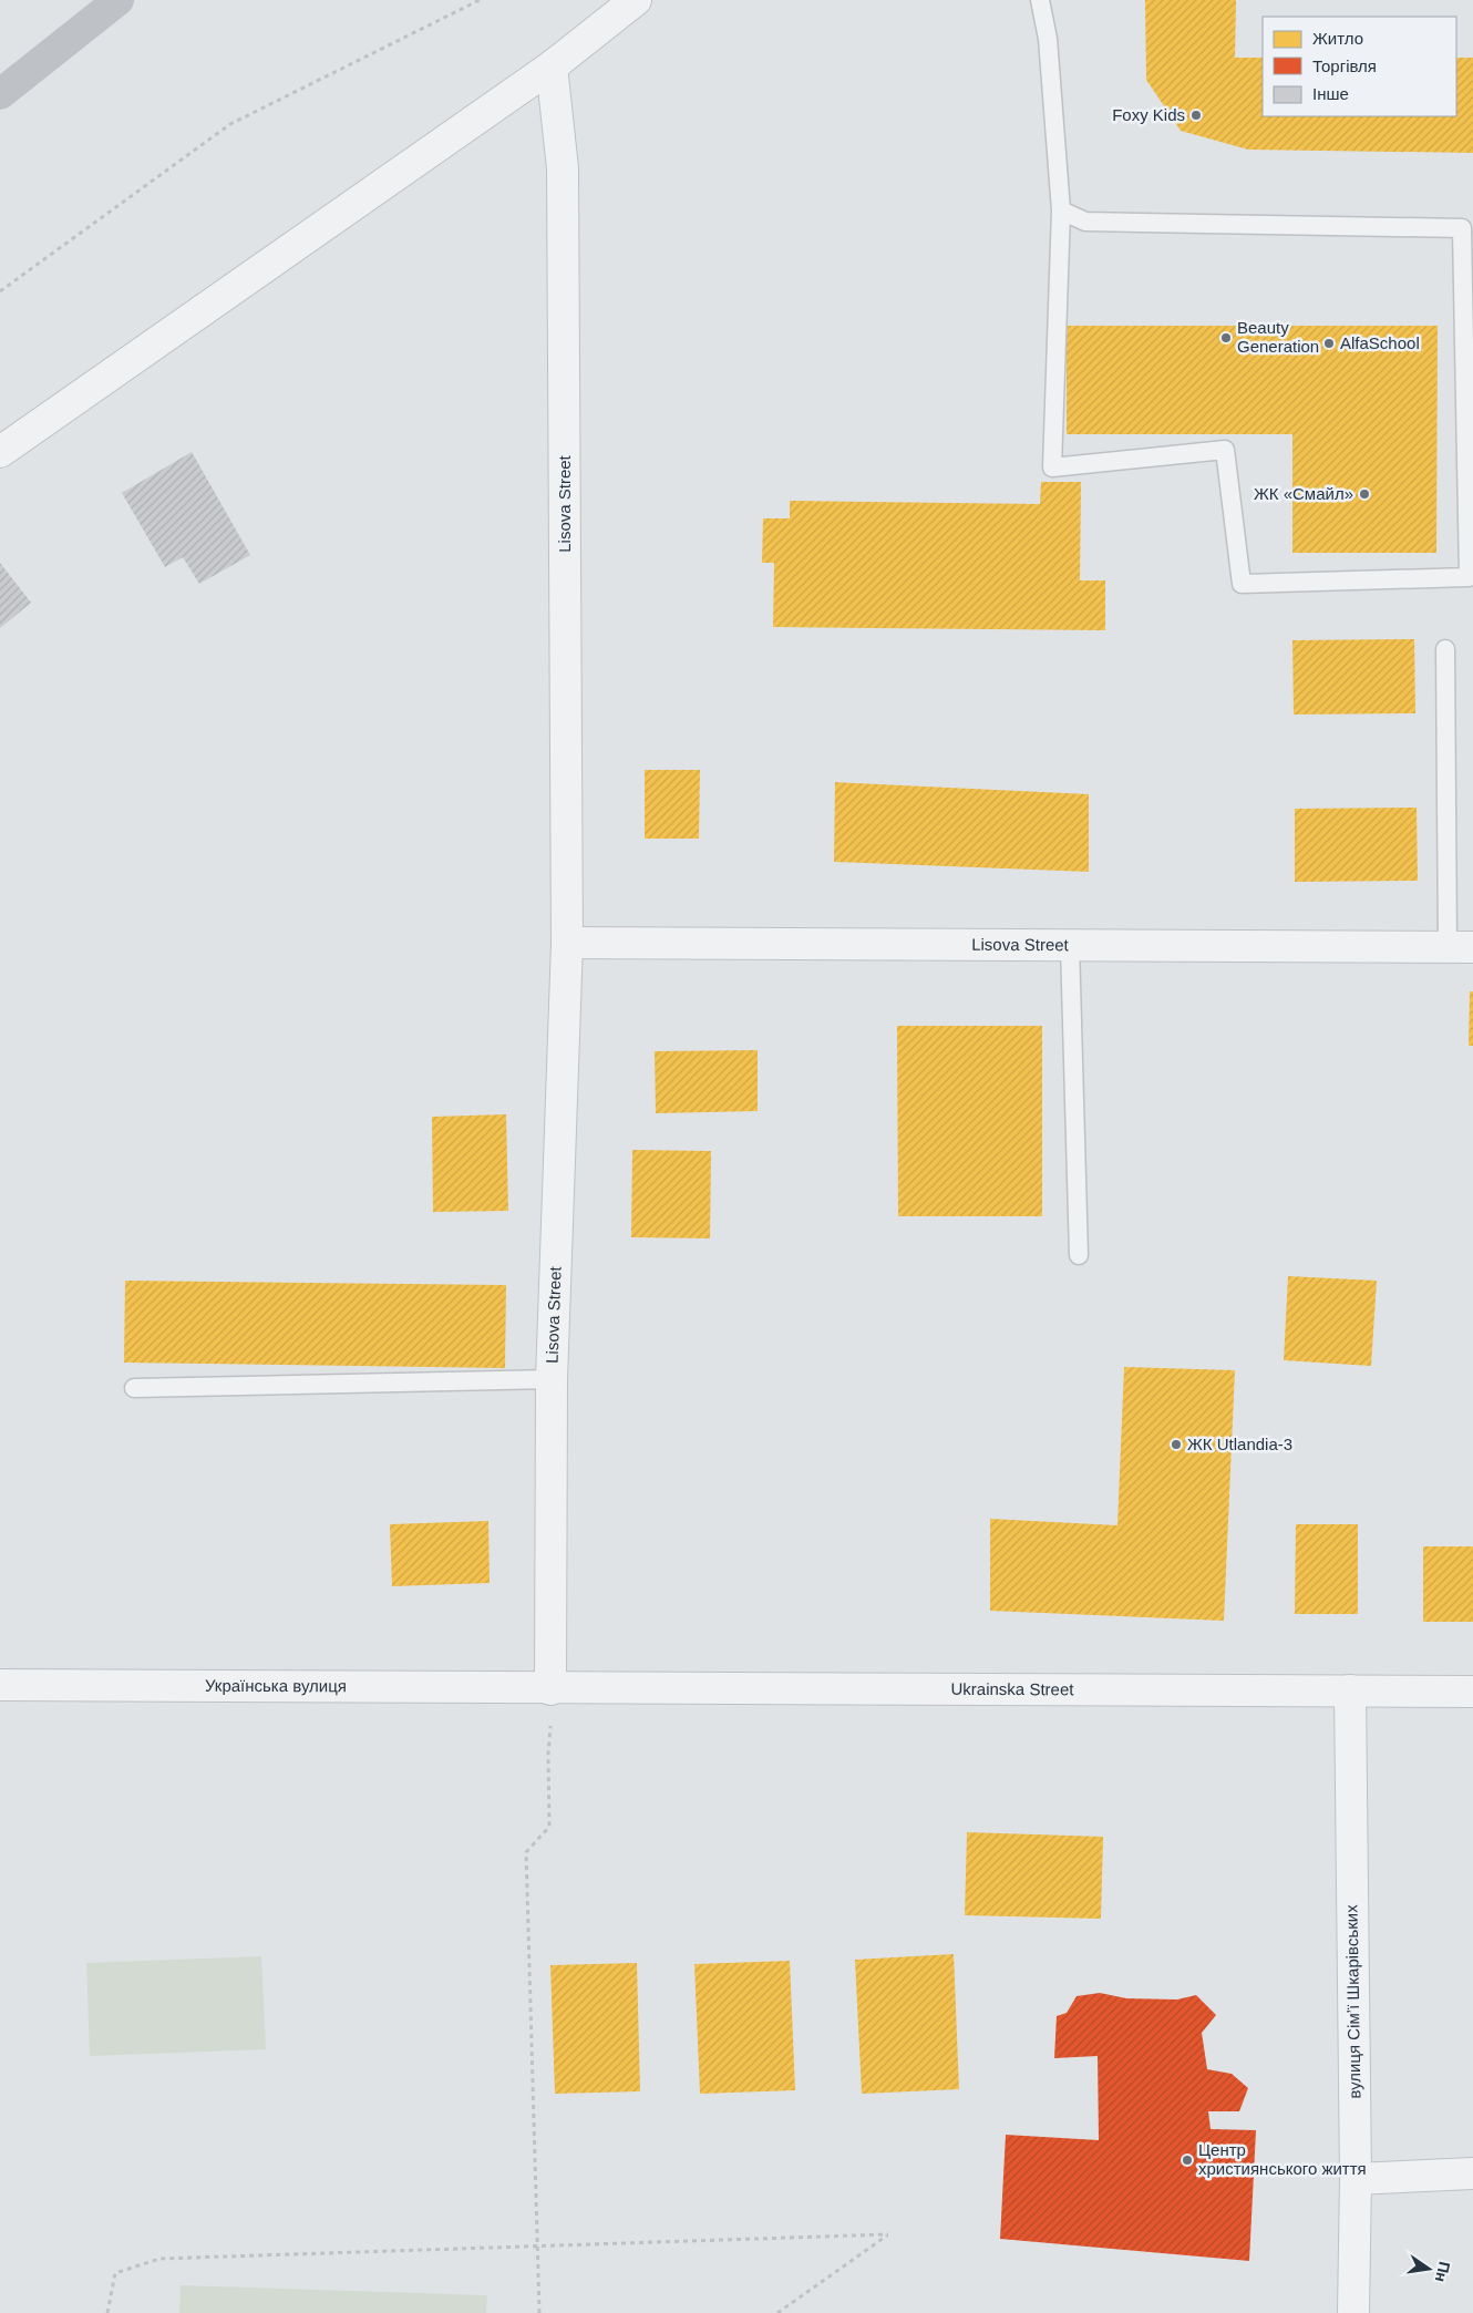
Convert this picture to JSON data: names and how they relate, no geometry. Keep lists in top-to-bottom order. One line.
{"streets":{"street":["Lisova Street","Українська вулиця","Ukrainska Street","вулиця Сімʼї Шкарівських"]},"crossings":[["Lisova Street","Українська вулиця"],["Lisova Street","Ukrainska Street"],["Українська вулиця","Ukrainska Street"],["Ukrainska Street","вулиця Сімʼї Шкарівських"]],"places":["Foxy Kids","Beauty Generation","AlfaSchool","ЖК «Смайл»","ЖК Utlandia-3","Центр християнського життя"],"legend":["Житло","Торгівля","Інше"],"north":"right"}
